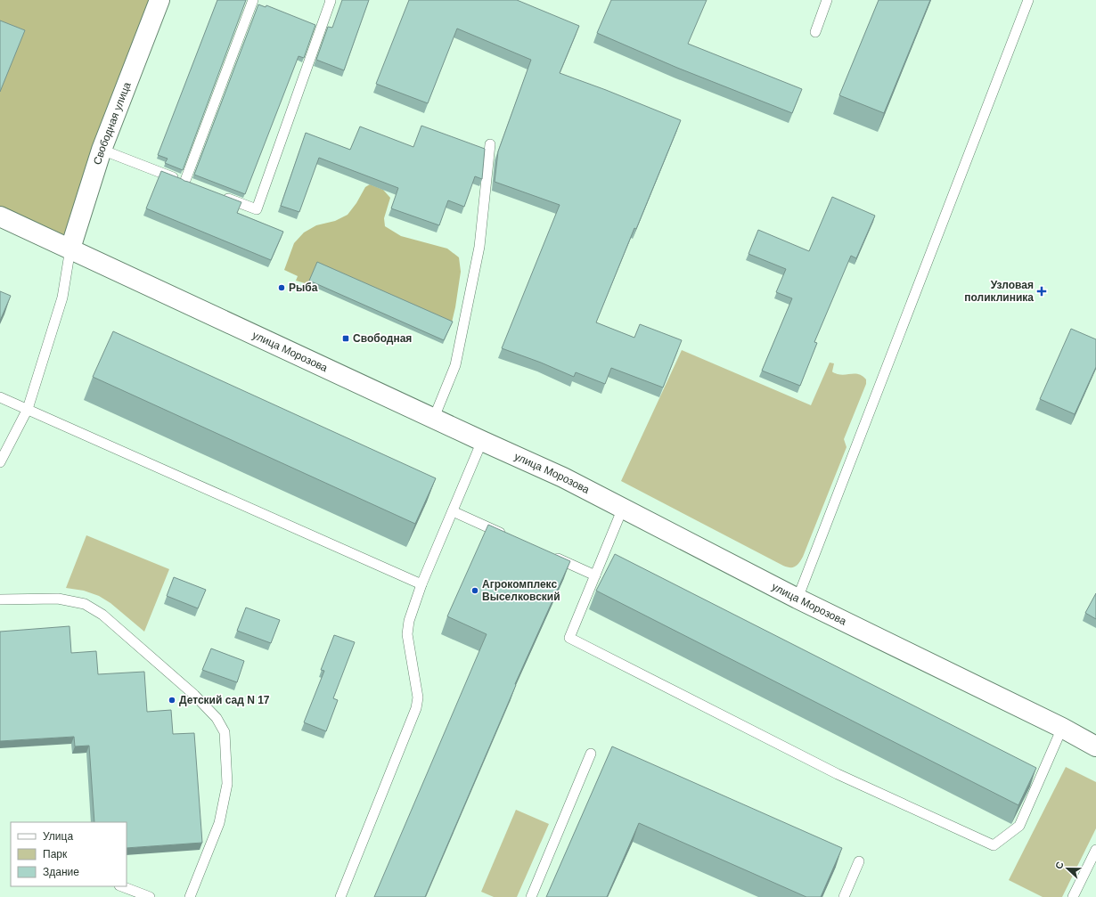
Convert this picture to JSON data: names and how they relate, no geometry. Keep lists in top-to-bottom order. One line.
{"streets":{"street":["Свободная улица","улица Морозова"]},"crossings":[["Свободная улица","улица Морозова"]],"places":{"other":["Рыба","Агрокомплекс Выселковский","Детский сад N 17"],"health":["Узловая поликлиника"],"transit":["Свободная"]},"legend":["Улица","Парк","Здание"],"north":"left"}
